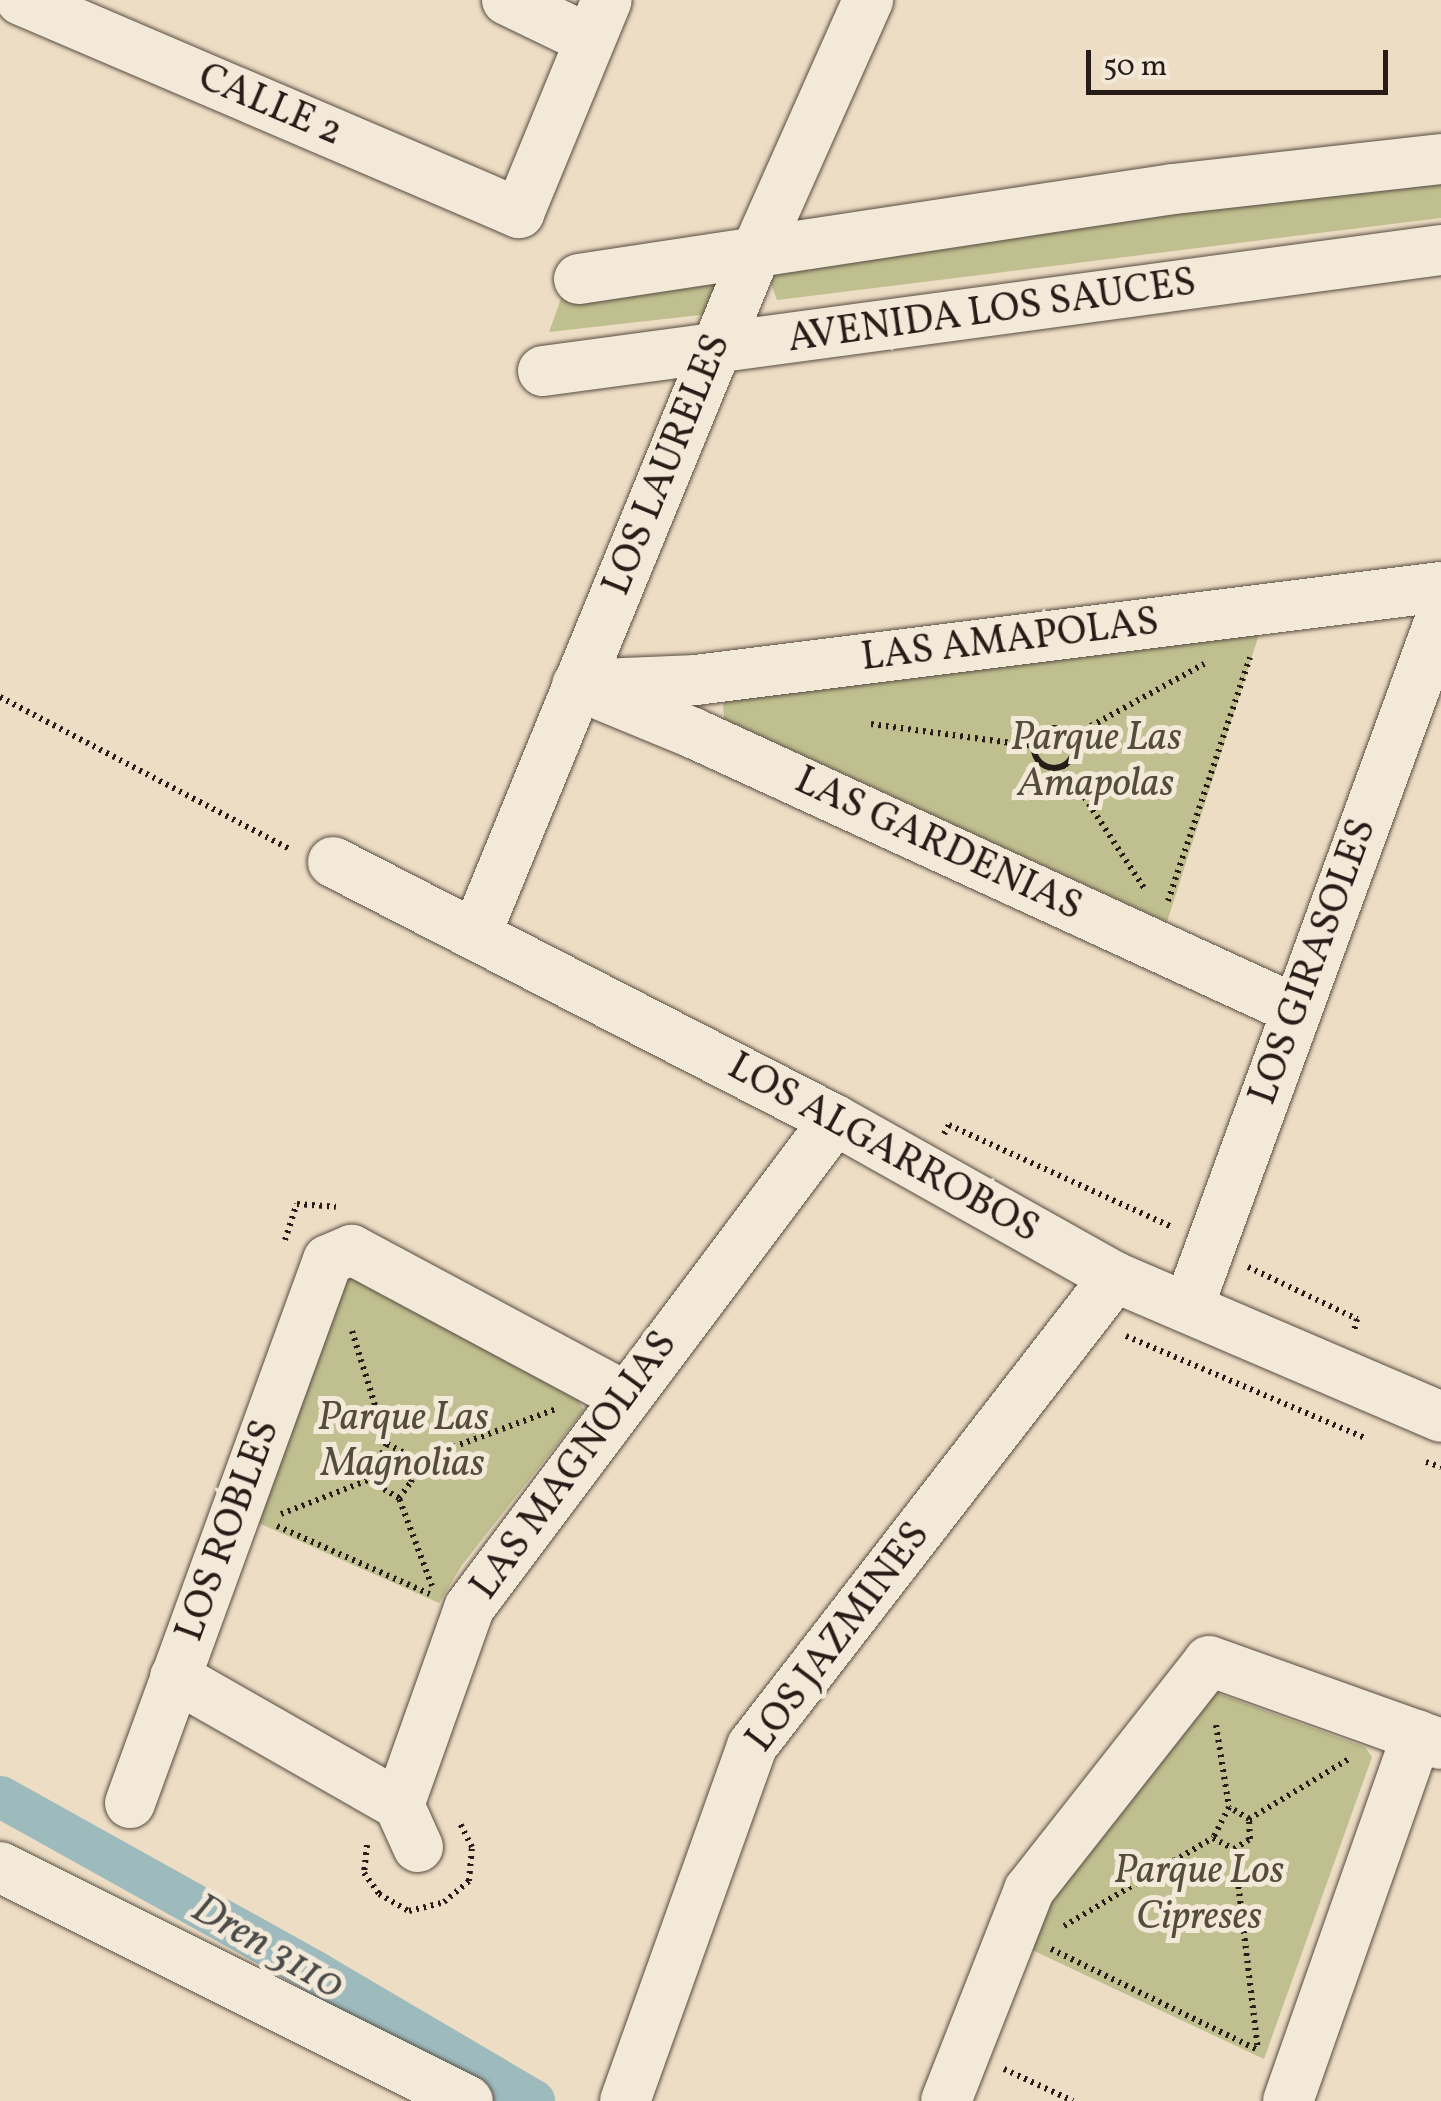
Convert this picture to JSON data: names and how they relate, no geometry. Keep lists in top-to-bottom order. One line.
{"streets":{"street":["CALLE 2","AVENIDA LOS SAUCES","LOS LAURELES","LAS AMAPOLAS","LAS GARDENIAS","LOS GIRASOLES","LOS ALGARROBOS","LAS MAGNOLIAS","LOS ROBLES","LOS JAZMINES"]},"crossings":[["AVENIDA LOS SAUCES","LOS LAURELES"],["LOS LAURELES","LAS AMAPOLAS"],["LOS LAURELES","LAS GARDENIAS"],["LOS LAURELES","LOS ALGARROBOS"],["LAS AMAPOLAS","LAS GARDENIAS"],["LAS GARDENIAS","LOS GIRASOLES"],["LOS GIRASOLES","LOS ALGARROBOS"],["LOS ALGARROBOS","LAS MAGNOLIAS"],["LOS ALGARROBOS","LOS JAZMINES"],["LAS MAGNOLIAS","LOS ROBLES"]],"water":["Dren 3110"],"parks":["Parque Las Amapolas","Parque Las Magnolias","Parque Los Cipreses"],"scale_bar":"50 m"}
